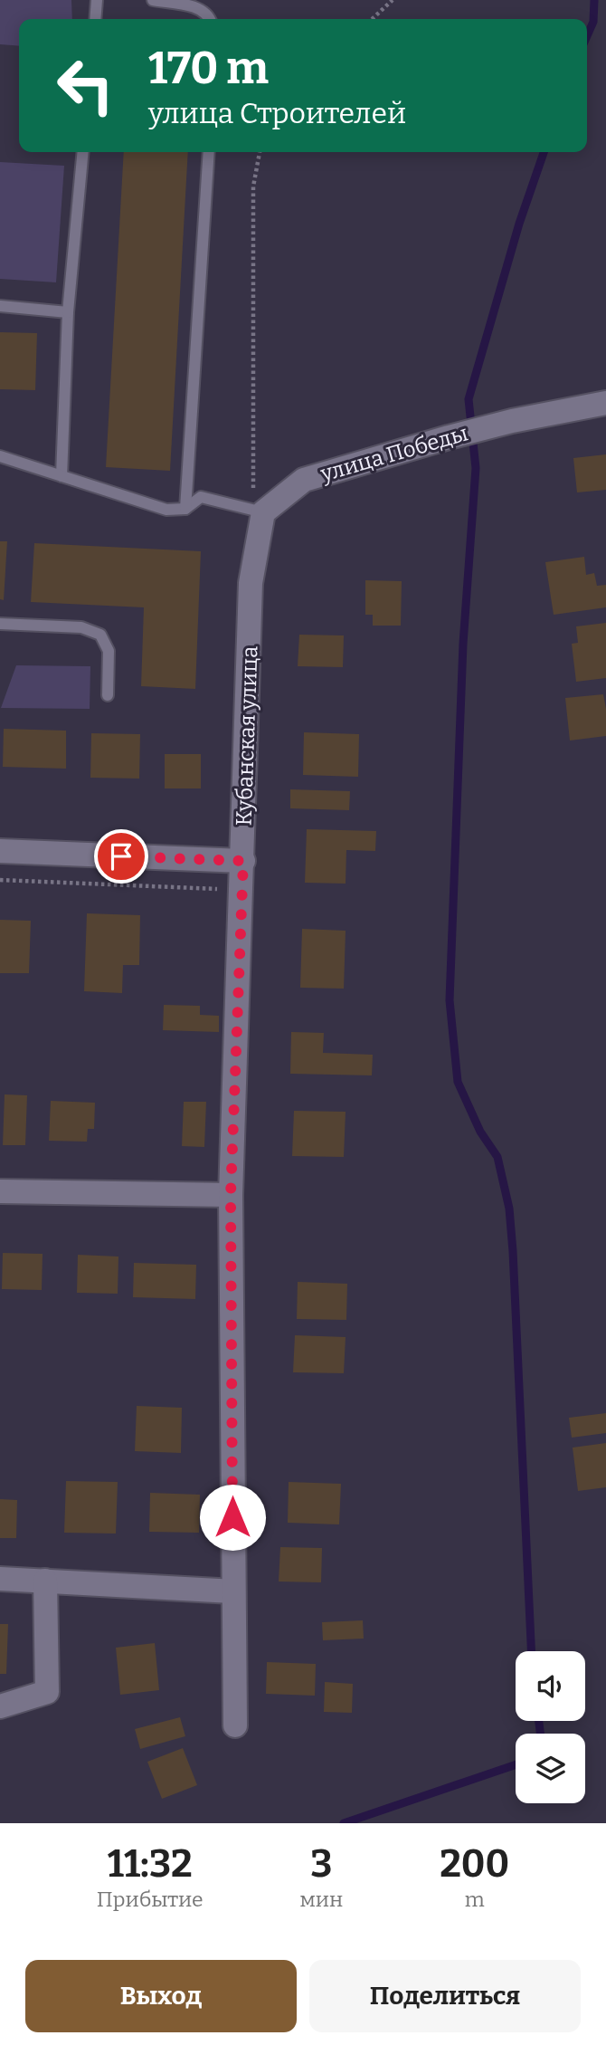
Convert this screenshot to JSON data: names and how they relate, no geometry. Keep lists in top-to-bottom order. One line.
{"streets":{"street":["улица Победы","Кубанская улица"]},"crossings":[["улица Победы","Кубанская улица"]],"page":{"turn":["170 m","улица Строителей"],"eta":["11:32","Прибытие","3","мин","200","m"],"buttons":["Выход","Поделиться"]}}
